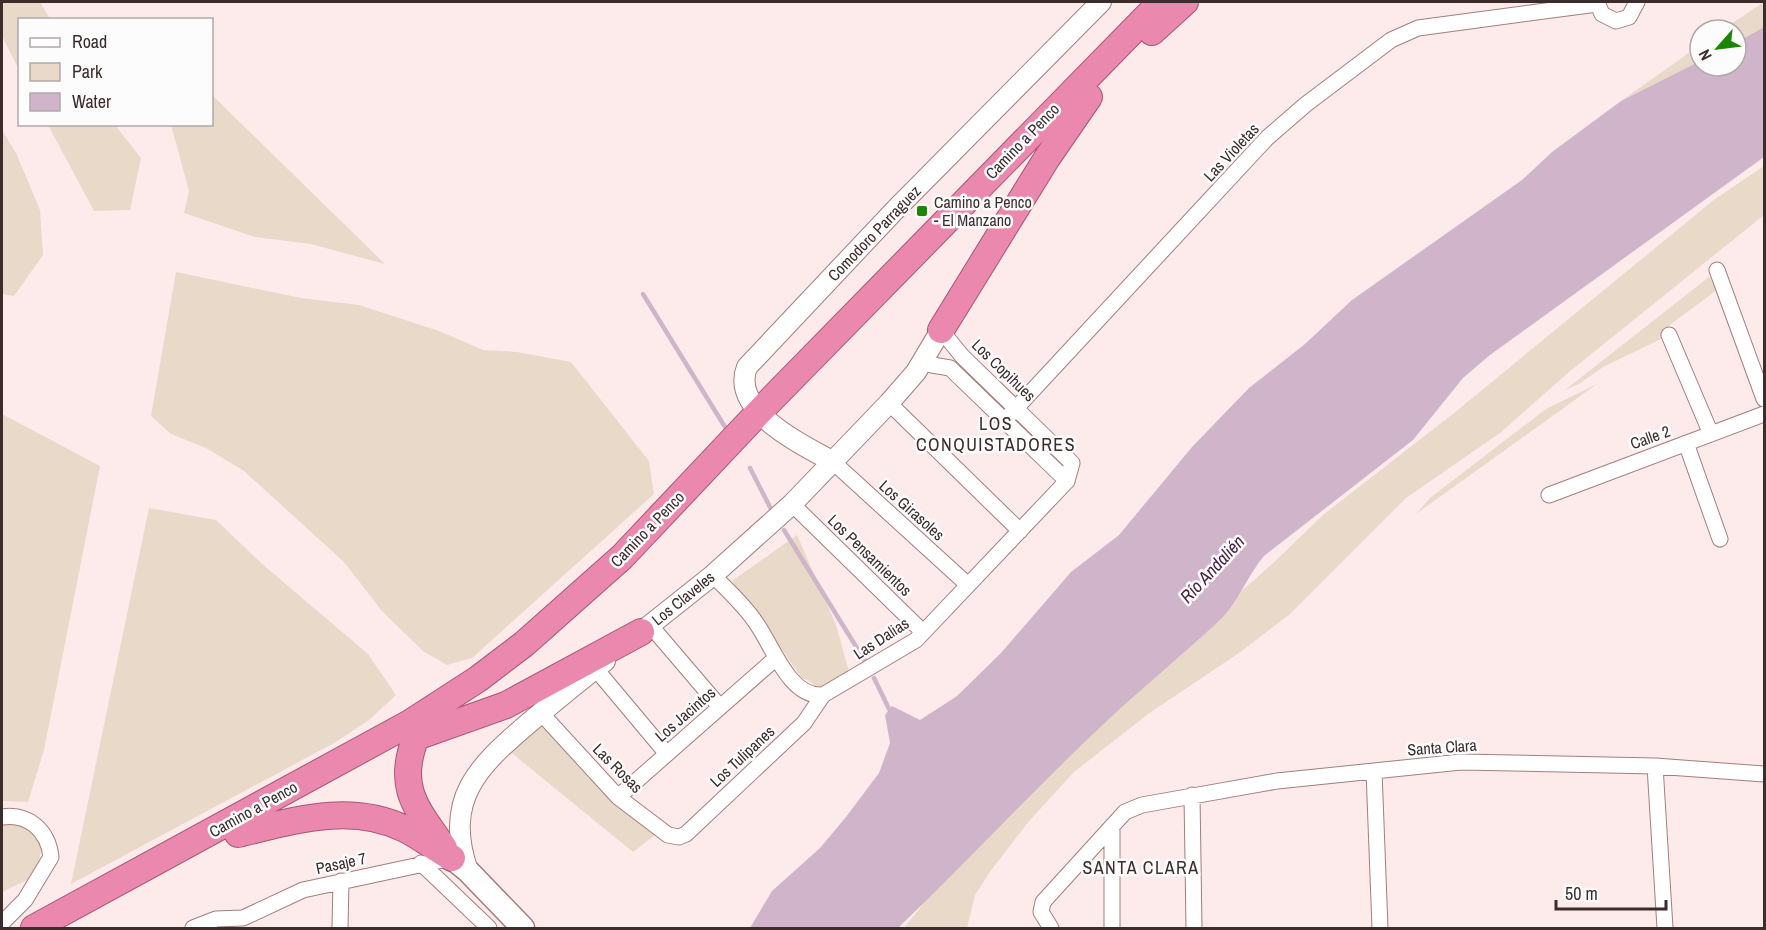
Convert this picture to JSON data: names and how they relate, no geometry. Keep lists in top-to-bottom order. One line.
{"streets":{"highway":["Camino a Penco"],"street":["Las Violetas","Comodoro Parraguez","Los Copihues","Calle 2","Los Girasoles","Los Pensamientos","Los Claveles","Las Dalias","Los Jacintos","Santa Clara","Los Tulipanes","Las Rosas","Pasaje 7"]},"crossings":[["Camino a Penco","Comodoro Parraguez"],["Las Violetas","Los Copihues"],["Comodoro Parraguez","Los Girasoles"],["Comodoro Parraguez","Los Claveles"],["Los Copihues","Los Claveles"],["Los Copihues","Las Dalias"],["Los Girasoles","Los Claveles"],["Los Girasoles","Las Dalias"],["Los Pensamientos","Los Claveles"],["Los Pensamientos","Las Dalias"],["Los Claveles","Las Rosas"],["Los Claveles","Pasaje 7"],["Las Dalias","Los Tulipanes"],["Los Jacintos","Las Rosas"],["Los Tulipanes","Las Rosas"]],"districts":["LOS CONQUISTADORES","SANTA CLARA"],"water":["Río Andalién"],"places":{"transit":["Camino a Penco - El Manzano"]},"legend":["Road","Park","Water"],"scale_bar":"50 m","north":"bottom left"}
